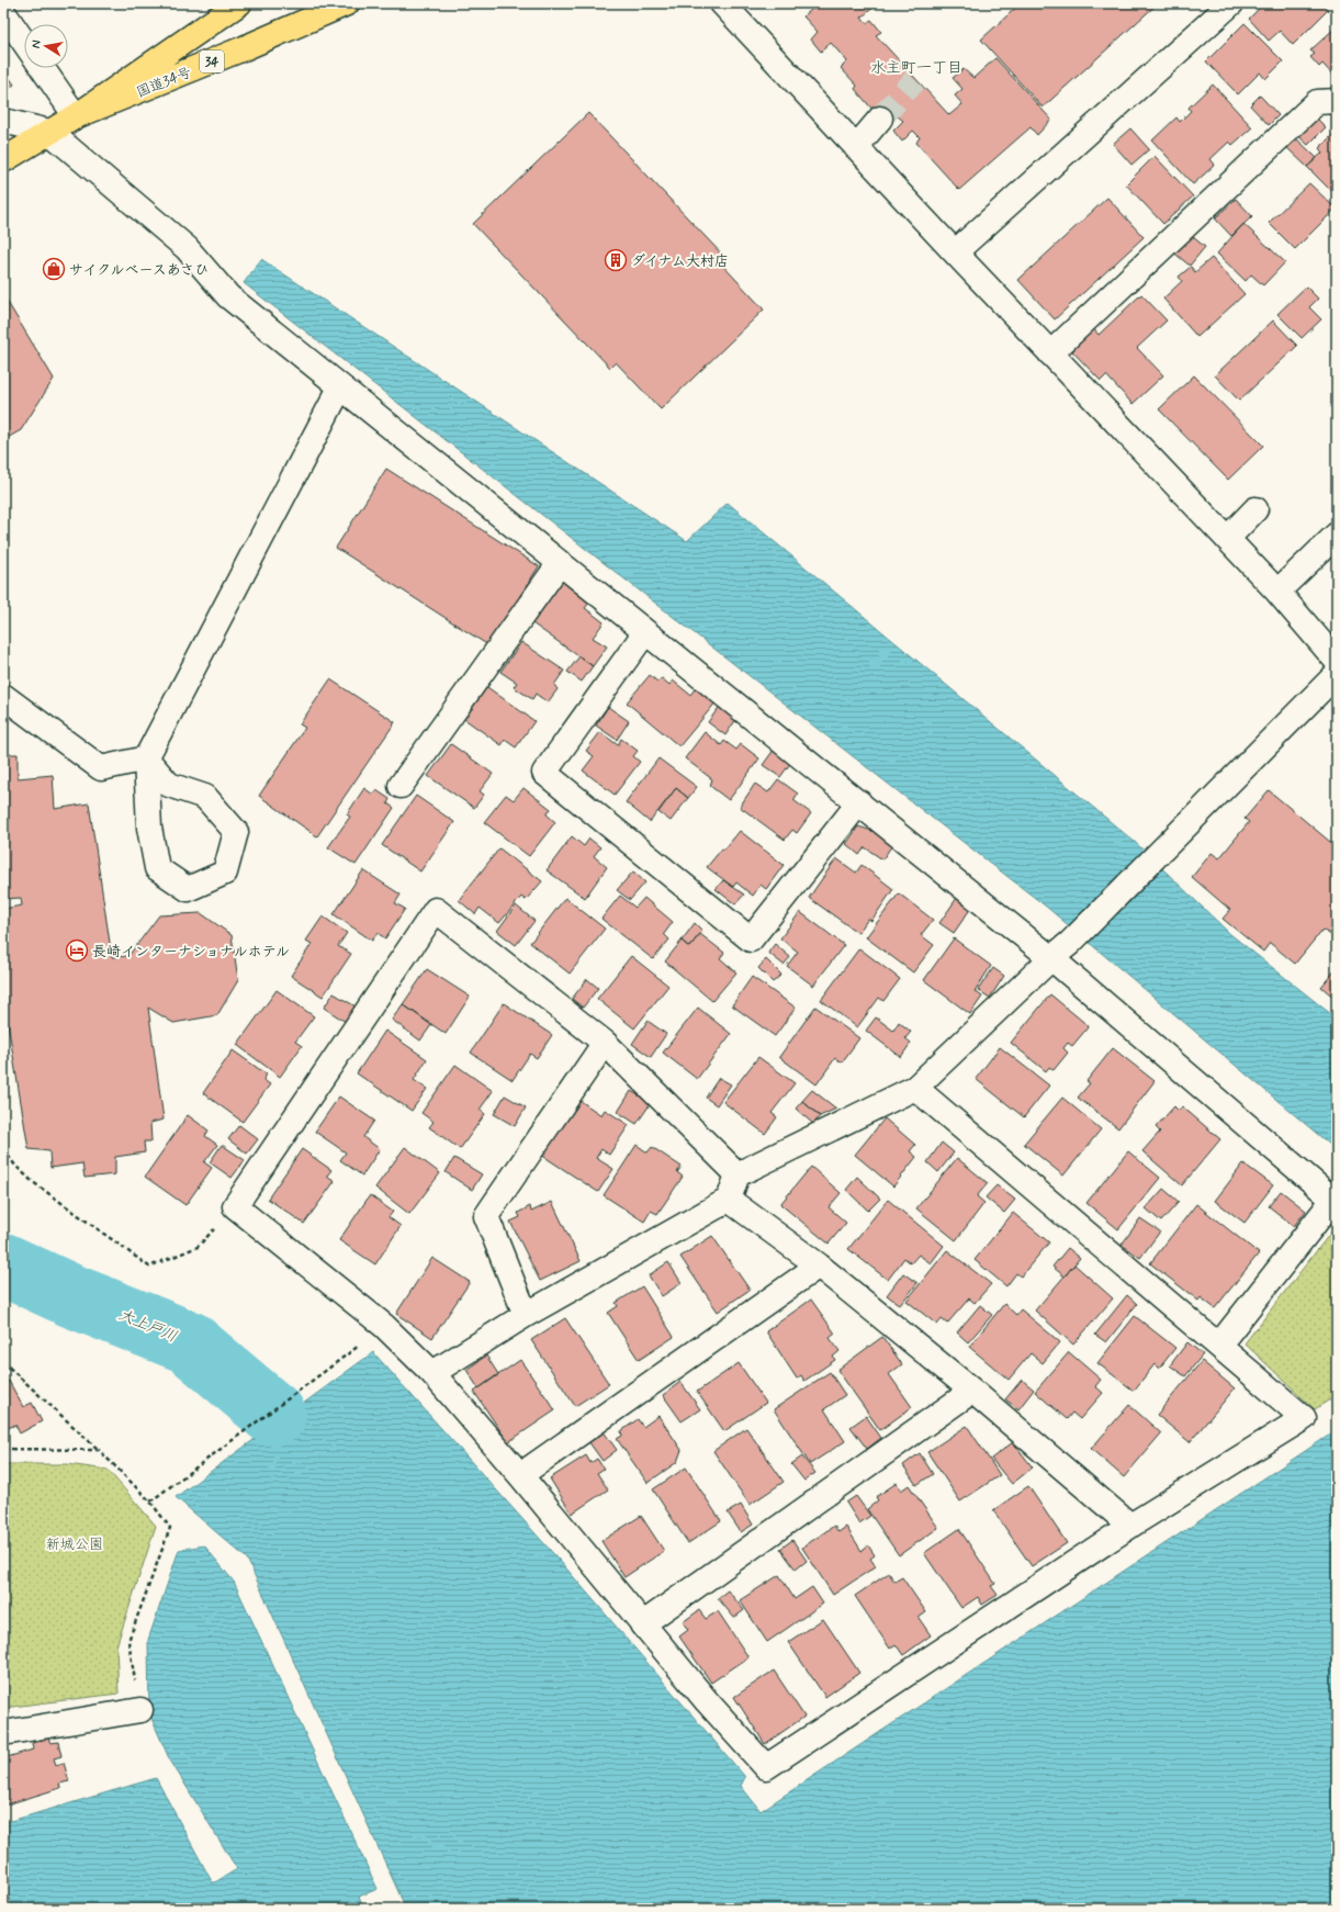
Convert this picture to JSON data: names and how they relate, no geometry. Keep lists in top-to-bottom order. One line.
{"streets":{"highway":["34","国道34号"]},"districts":["水主町一丁目"],"water":["大上戸川"],"parks":["新城公園"],"places":{"building":["ダイナム大村店"],"shop":["サイクルベースあさひ"],"hotel":["長崎インターナショナルホテル"]},"north":"left"}
